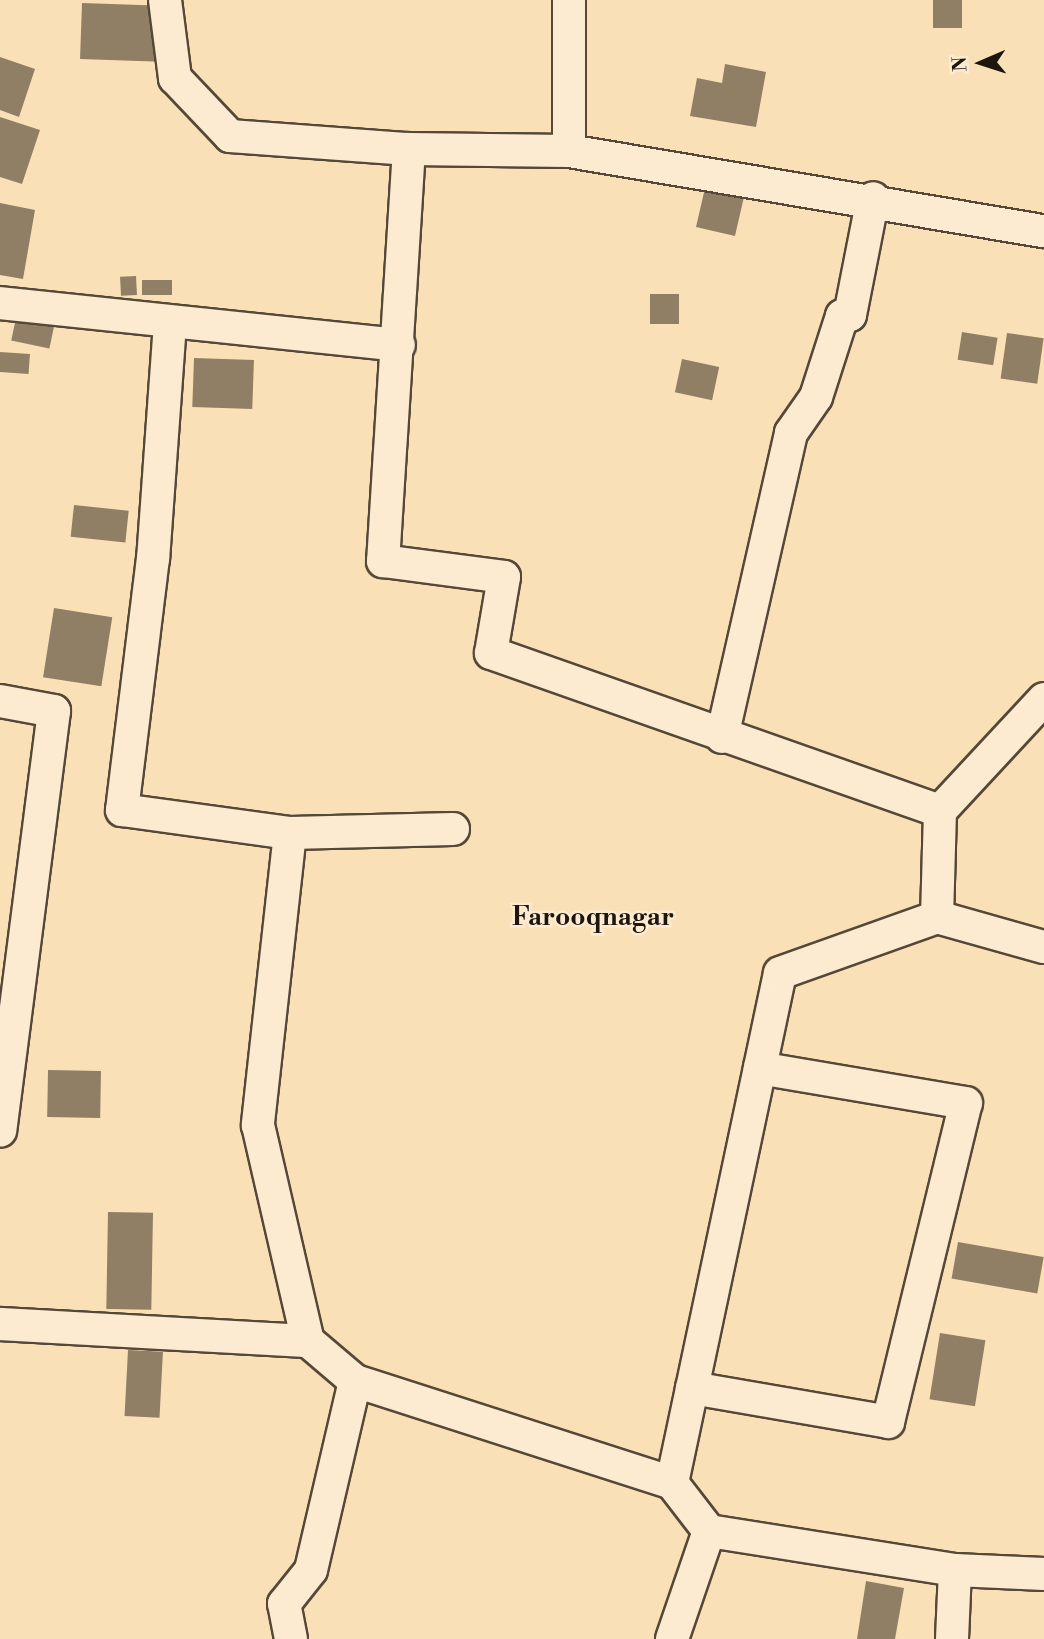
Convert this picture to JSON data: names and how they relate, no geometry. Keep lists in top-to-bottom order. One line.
{"districts":["Farooqnagar"],"north":"left"}
